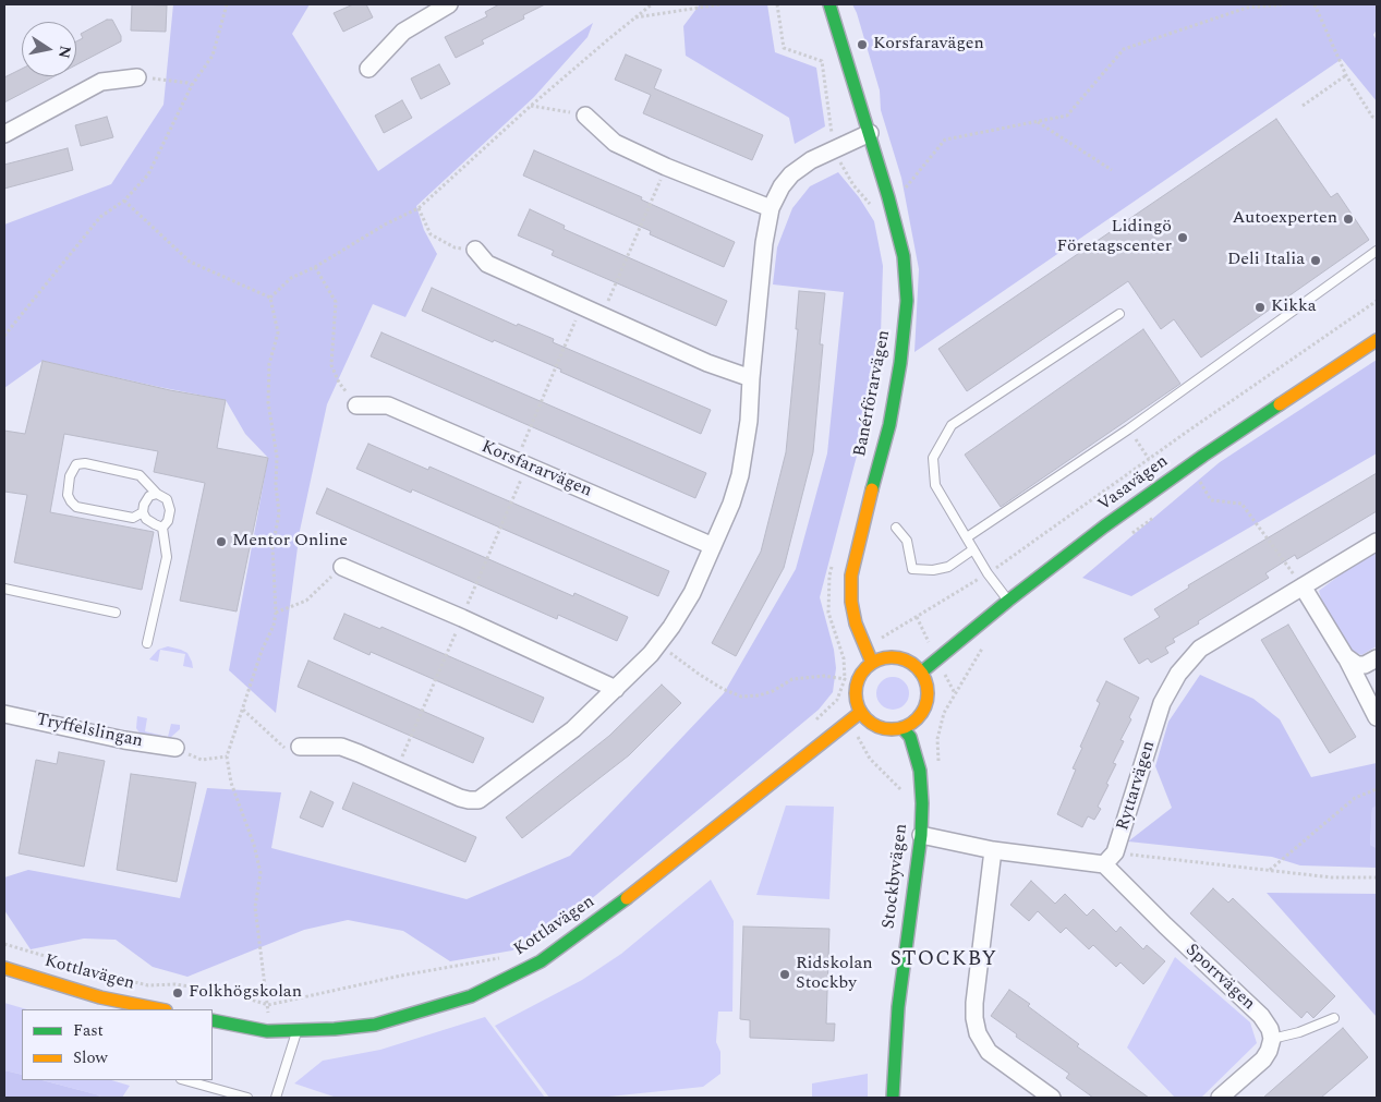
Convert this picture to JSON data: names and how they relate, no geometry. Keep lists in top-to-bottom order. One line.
{"streets":{"street":["Banérförarvägen","Korsfararvägen","Vasavägen","Tryffelslingan","Ryttarvägen","Stockbyvägen","Kottlavägen","Sporrvägen"]},"crossings":[["Banérförarvägen","Vasavägen"],["Banérförarvägen","Stockbyvägen"],["Banérförarvägen","Kottlavägen"],["Vasavägen","Stockbyvägen"],["Vasavägen","Kottlavägen"],["Ryttarvägen","Sporrvägen"],["Stockbyvägen","Kottlavägen"]],"districts":["STOCKBY"],"places":["Korsfaravägen","Autoexperten","Lidingö Företagscenter","Deli Italia","Kikka","Mentor Online","Ridskolan Stockby","Folkhögskolan"],"legend":["Fast","Slow"],"north":"right"}
